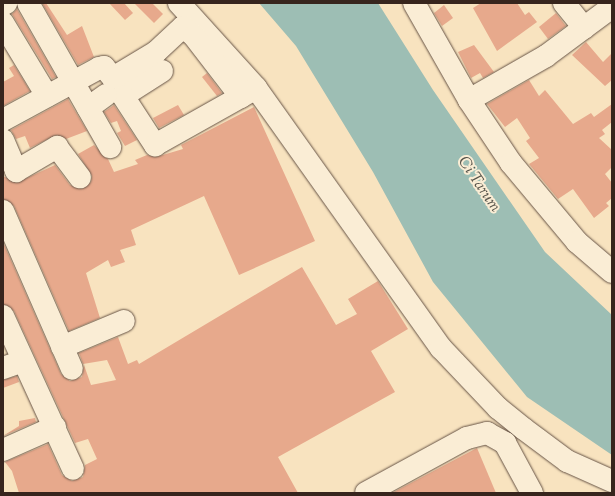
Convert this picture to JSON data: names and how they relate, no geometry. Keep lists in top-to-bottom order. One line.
{"water":["Ci Tarum"]}
